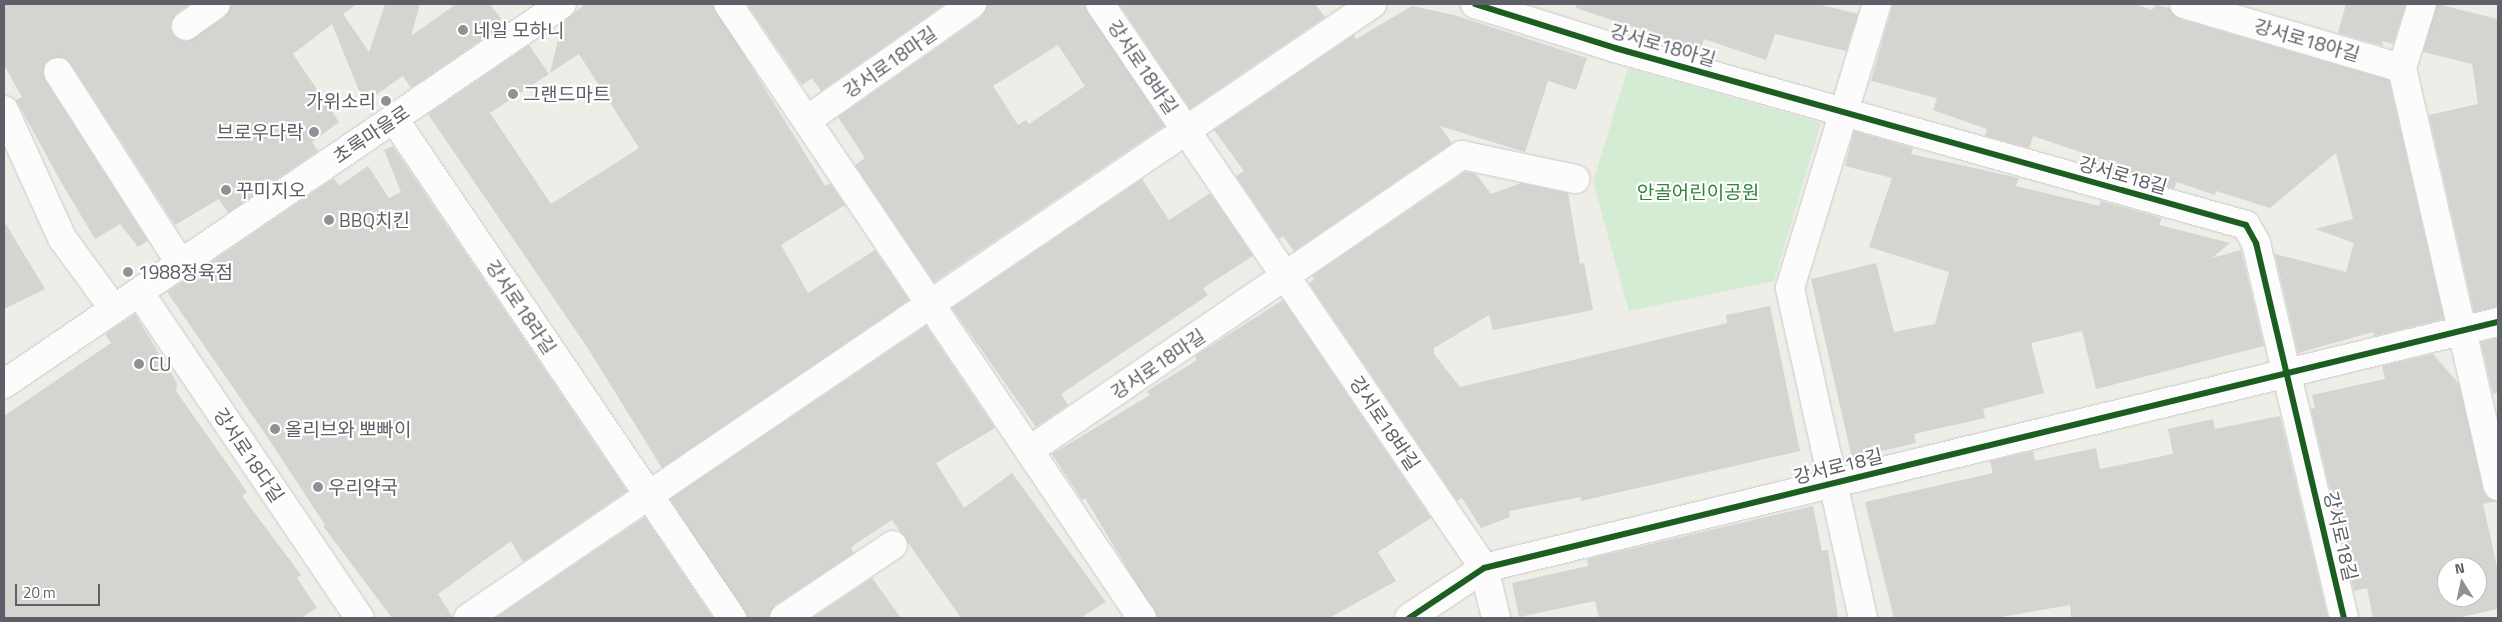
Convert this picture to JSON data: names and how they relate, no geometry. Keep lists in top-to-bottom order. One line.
{"streets":{"street":["강서로18아길","강서로18마길","강서로18바길","초록마을로","강서로18길","강서로18라길","강서로18다길"]},"crossings":[["강서로18아길","강서로18길"],["강서로18마길","강서로18바길"],["강서로18바길","강서로18길"],["초록마을로","강서로18라길"],["초록마을로","강서로18다길"]],"parks":["안골어린이공원"],"places":["네일 모하니","그랜드마트","가위소리","브로우다락","꾸미지오","BBQ치킨","1988정육점","CU","올리브와 뽀빠이","우리약국"],"scale_bar":"20 m","north":"top"}
